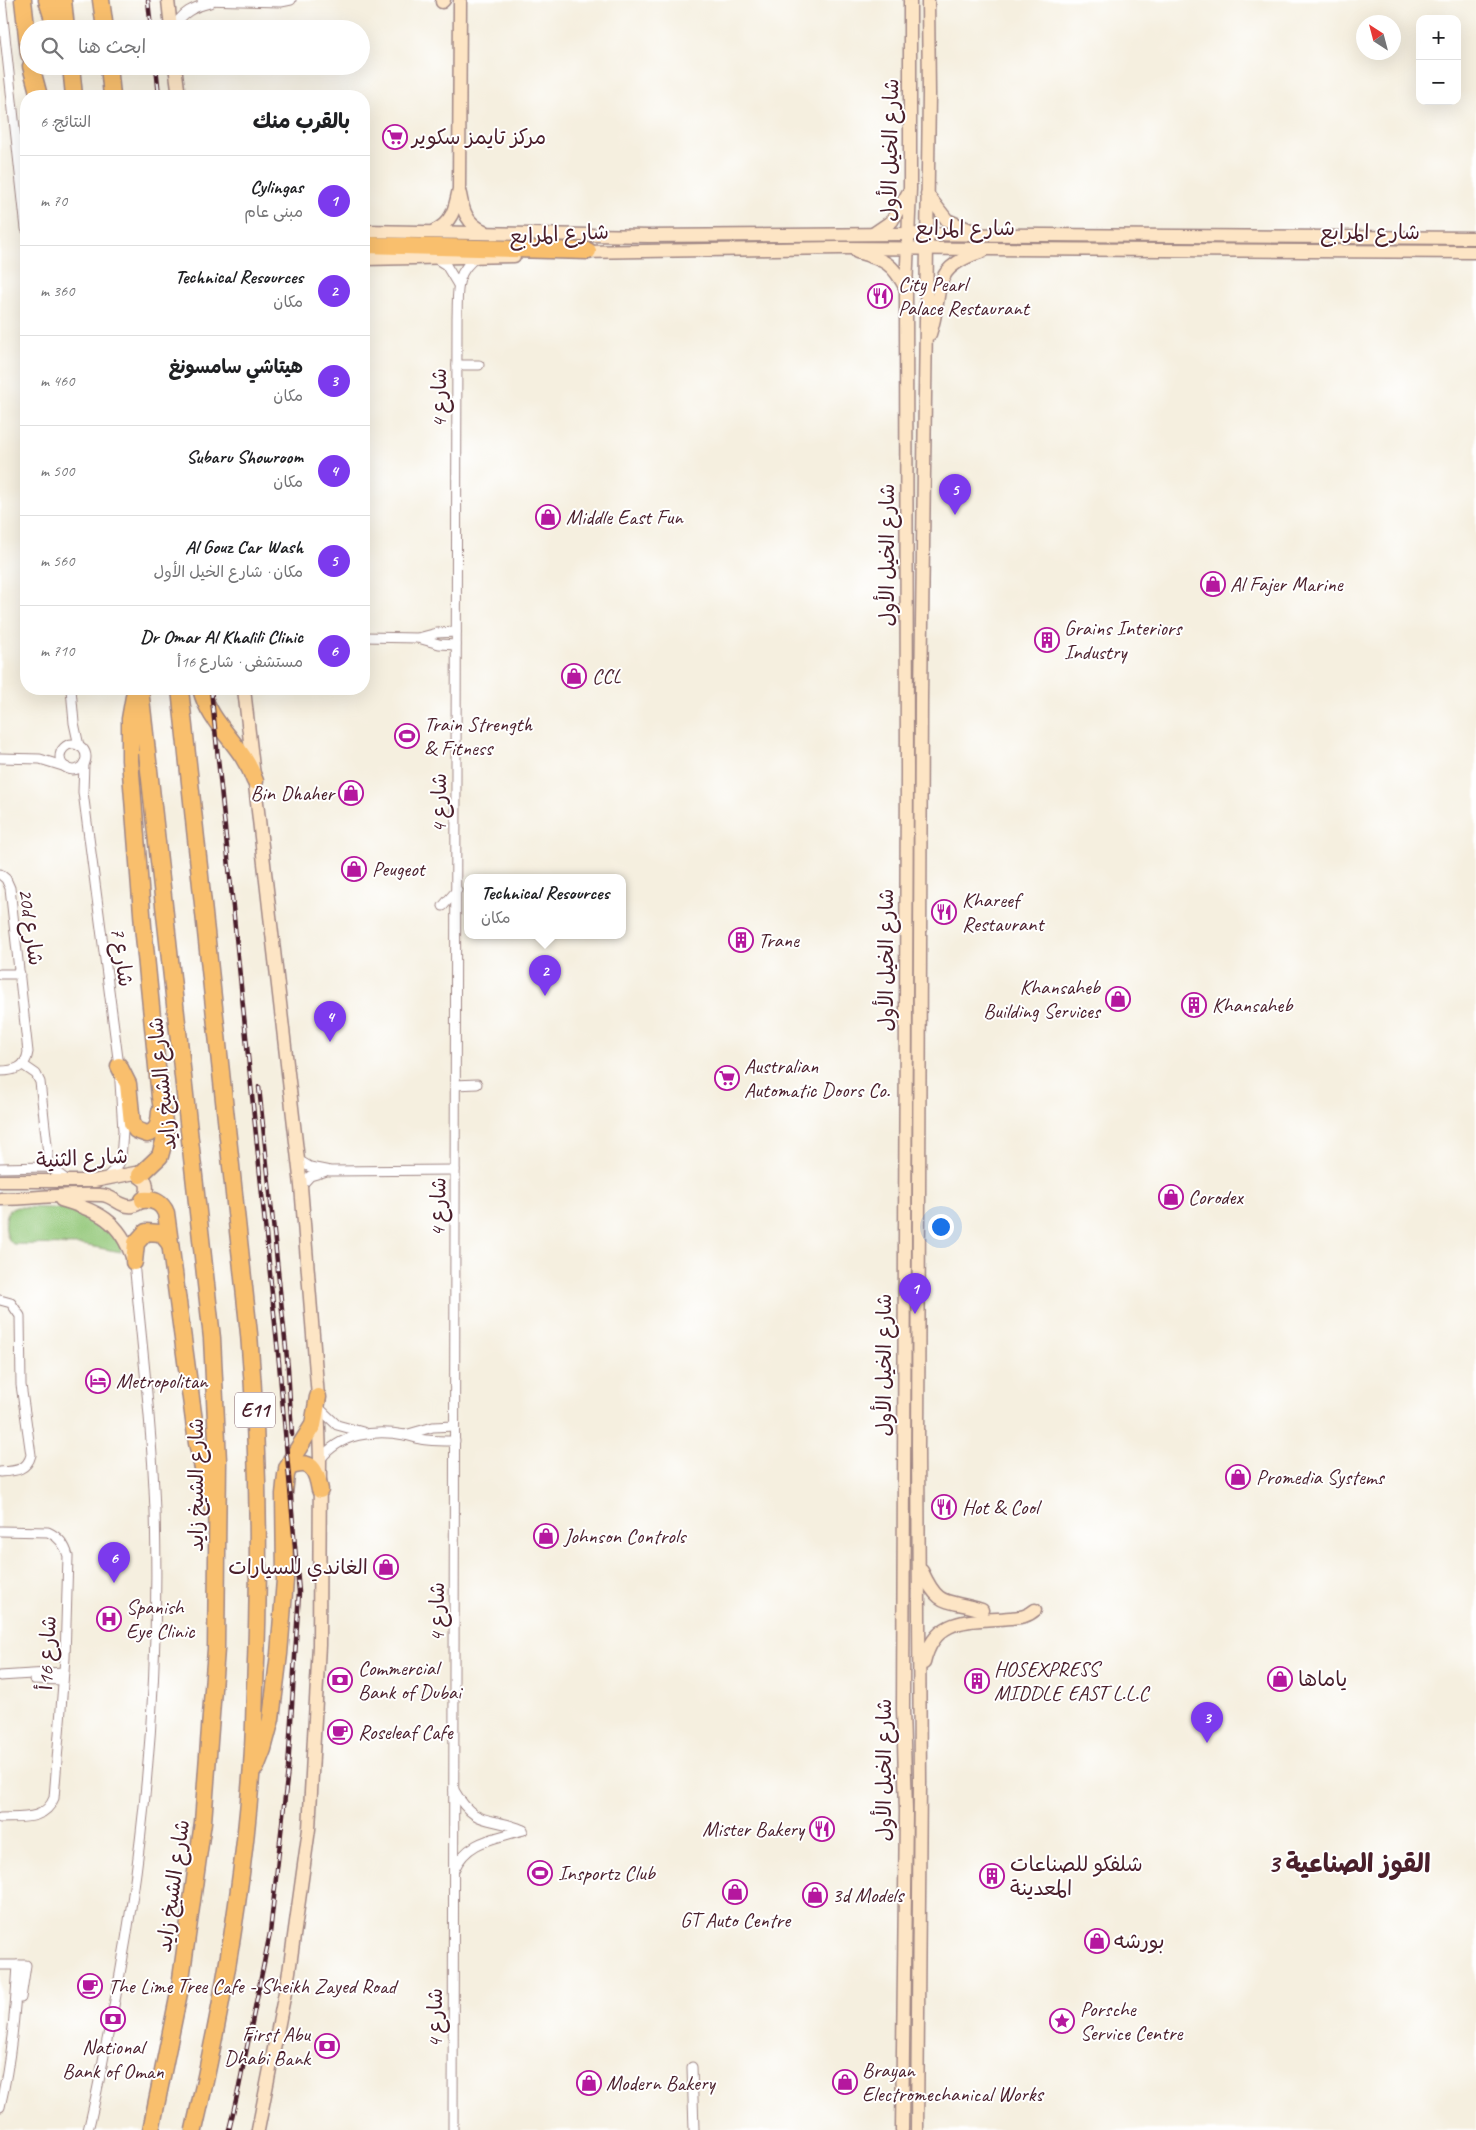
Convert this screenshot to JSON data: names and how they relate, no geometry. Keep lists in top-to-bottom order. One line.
{"streets":{"highway":["شارع الشيخ زايد","E11"],"main road":["شارع الخيل الأول","شارع المرابع","شارع الثنية"],"street":["شارع 4","20d شارع","شارع 7","شارع 16أ"]},"crossings":[["شارع الخيل الأول","شارع المرابع"],["شارع المرابع","شارع 4"],["شارع 7","شارع الثنية"]],"districts":["القوز الصناعية 3"],"places":{"supermarket":["مركز تايمز سكوير","Australian Automatic Doors Co."],"restaurant":["City Pearl Palace Restaurant","Khareef Restaurant","Hot & Cool","Mister Bakery"],"shop":["Middle East Fun","Al Fajer Marine","CCL","Bin Dhaher","Peugeot","Khansaheb Building Services","Corodex","Promedia Systems","Johnson Controls","الغاندي للسيارات","ياماها","GT Auto Centre","3d Models","بورشه","Brayan Electromechanical Works","Modern Bakery"],"building":["Grains Interiors Industry","Trane","Khansaheb","HOSEXPRESS MIDDLE EAST L.L.C","شلفكو للصناعات المعدينة"],"sports":["Train Strength & Fitness","Insportz Club"],"hotel":["Metropolitan"],"hospital":["Spanish Eye Clinic"],"bank":["Commercial Bank of Dubai","National Bank of Oman","First Abu Dhabi Bank"],"cafe":["Roseleaf Cafe","The Lime Tree Cafe - Sheikh Zayed Road"],"place":["Porsche Service Centre"]},"north":"top left","page":{"map_buttons":["+","−"],"search":"ابحث هنا","heading":["بالقرب منك","النتائج: 6"],"list":[{"mark":"1","name":"Cylingas","note":"مبنى عام","value":"70 m"},{"mark":"2","name":"Technical Resources","note":"مكان","value":"360 m"},{"mark":"3","name":"هيتاشي سامسونغ","note":"مكان","value":"460 m"},{"mark":"4","name":"Subaru Showroom","note":"مكان","value":"500 m"},{"mark":"5","name":"Al Gouz Car Wash","note":"مكان · شارع الخيل الأول","value":"560 m"},{"mark":"6","name":"Dr Omar Al Khalili Clinic","note":"مستشفى · شارع 16أ","value":"710 m"}],"pins":["5","2","4","1","6","3"],"popup":["Technical Resources","مكان"]}}
